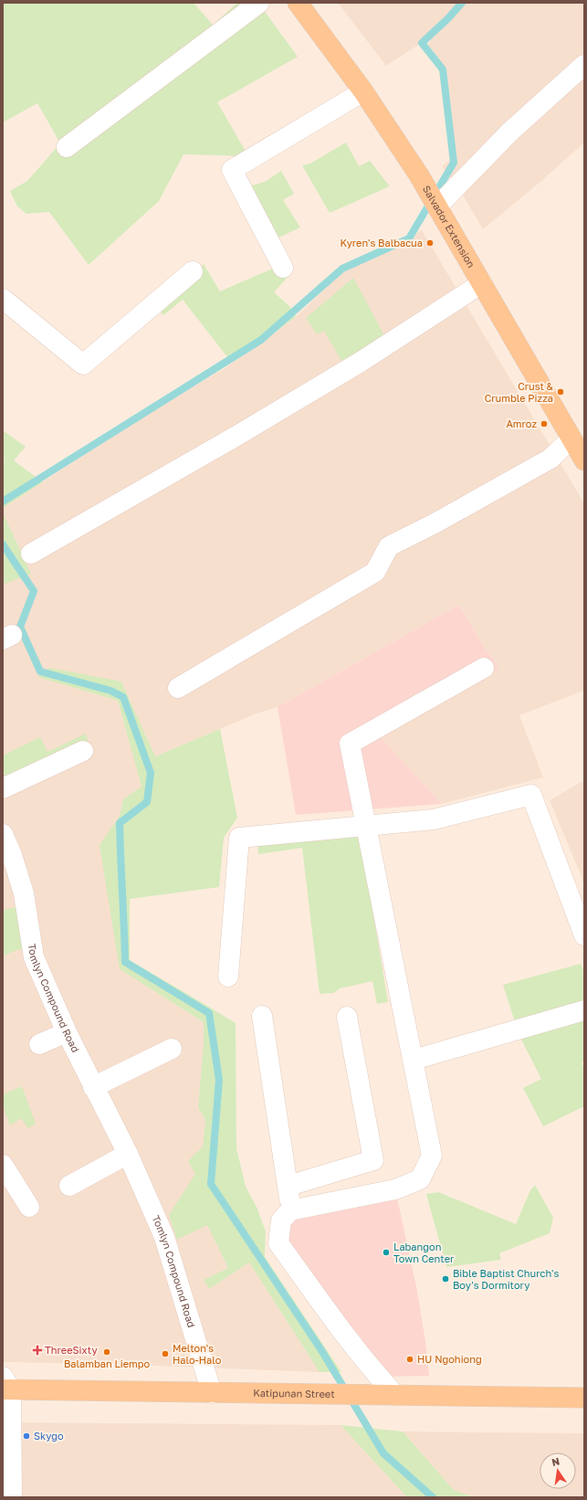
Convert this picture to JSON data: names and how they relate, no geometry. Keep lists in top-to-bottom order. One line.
{"streets":{"main road":["Salvador Extension","Katipunan Street"],"street":["Tomlyn Compound Road"]},"crossings":[["Tomlyn Compound Road","Katipunan Street"]],"places":{"other":["Kyren's Balbacua","Crust & Crumble Pizza","Amroz","Labangon Town Center","Bible Baptist Church's Boy's Dormitory","Balamban Liempo","Melton's Halo-Halo","HU Ngohiong","Skygo"],"health":["ThreeSixty"]},"north":"top"}
